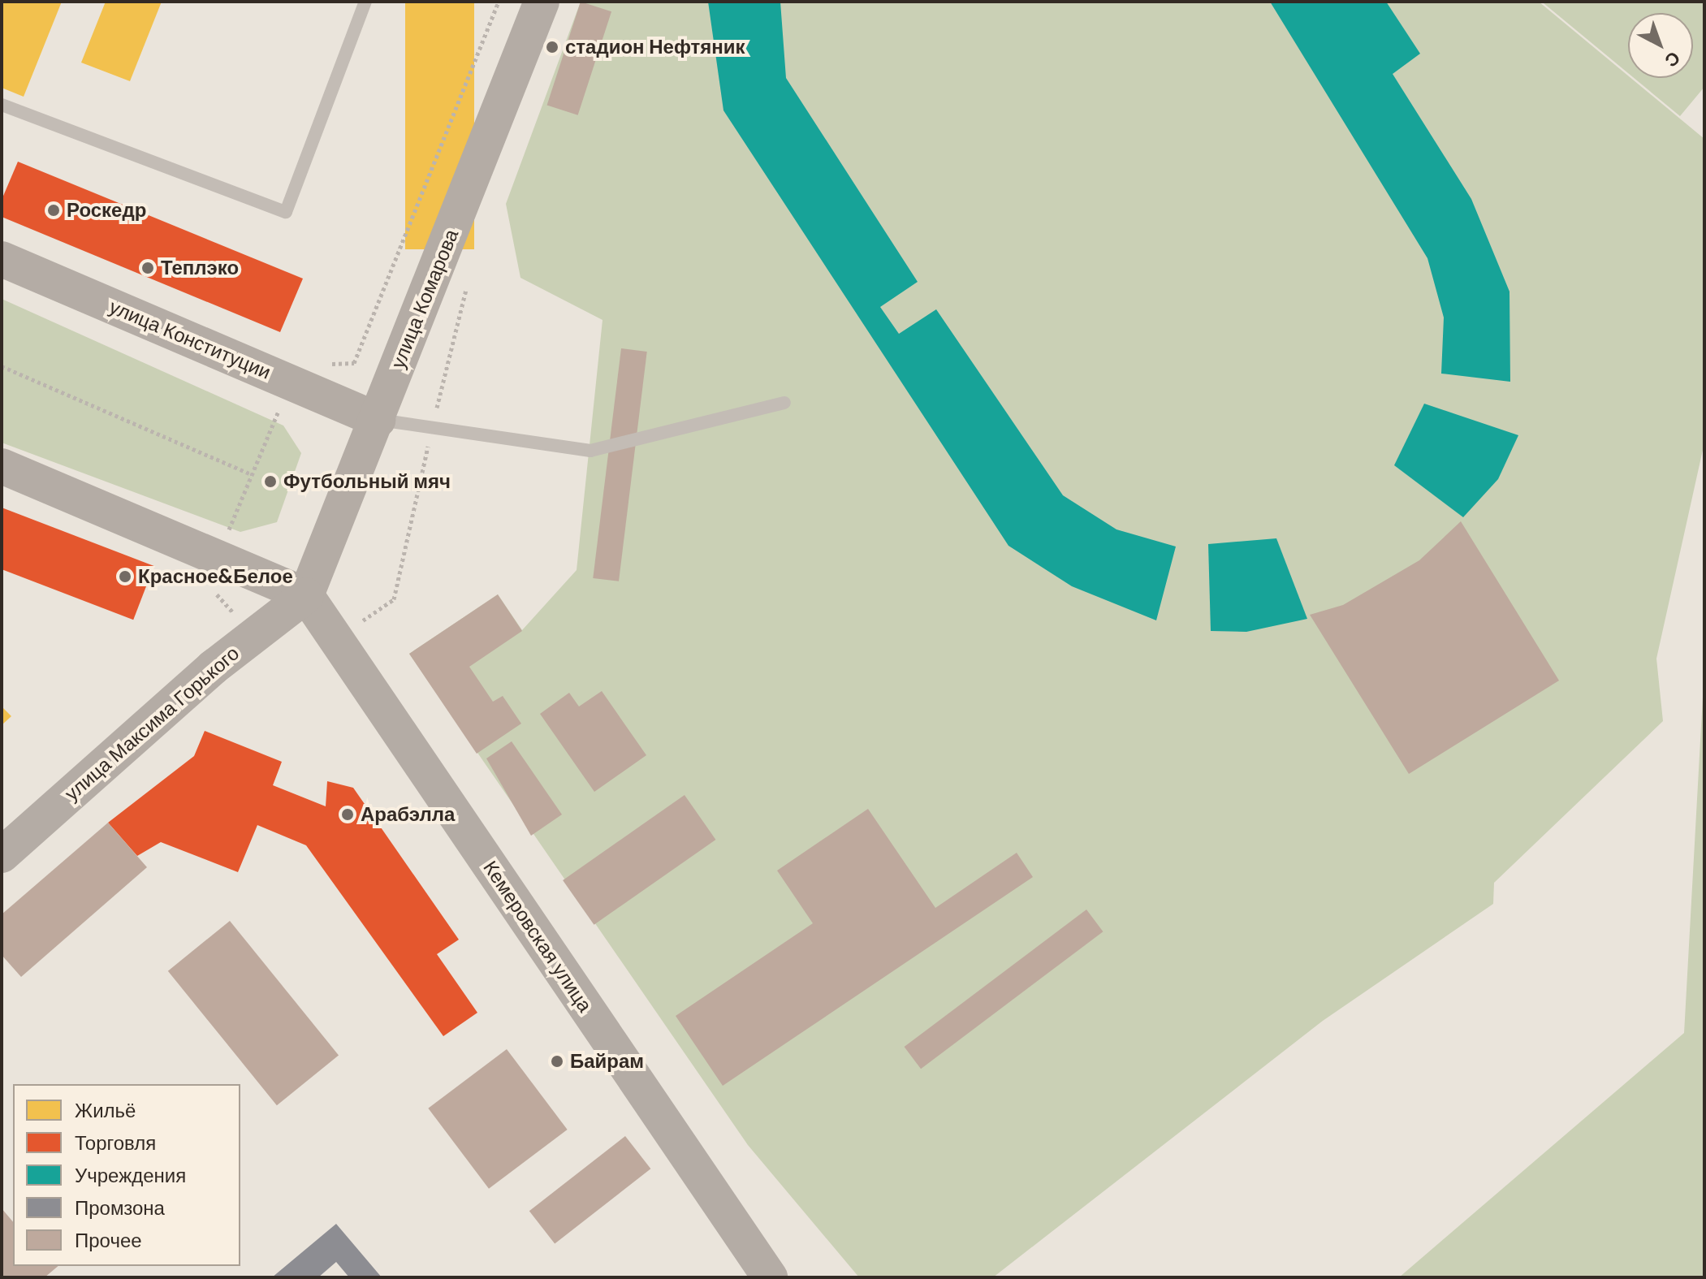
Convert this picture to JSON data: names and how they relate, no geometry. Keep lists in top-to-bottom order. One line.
{"streets":{"main road":["улица Комарова","улица Конституции","улица Максима Горького","Кемеровская улица"]},"crossings":[["улица Комарова","улица Конституции"],["улица Комарова","улица Максима Горького"],["улица Комарова","Кемеровская улица"],["улица Максима Горького","Кемеровская улица"]],"places":["стадион Нефтяник","Роскедр","Теплэко","Футбольный мяч","Красное&Белое","Арабэлла","Байрам"],"legend":["Жильё","Торговля","Учреждения","Промзона","Прочее"],"north":"bottom right"}
